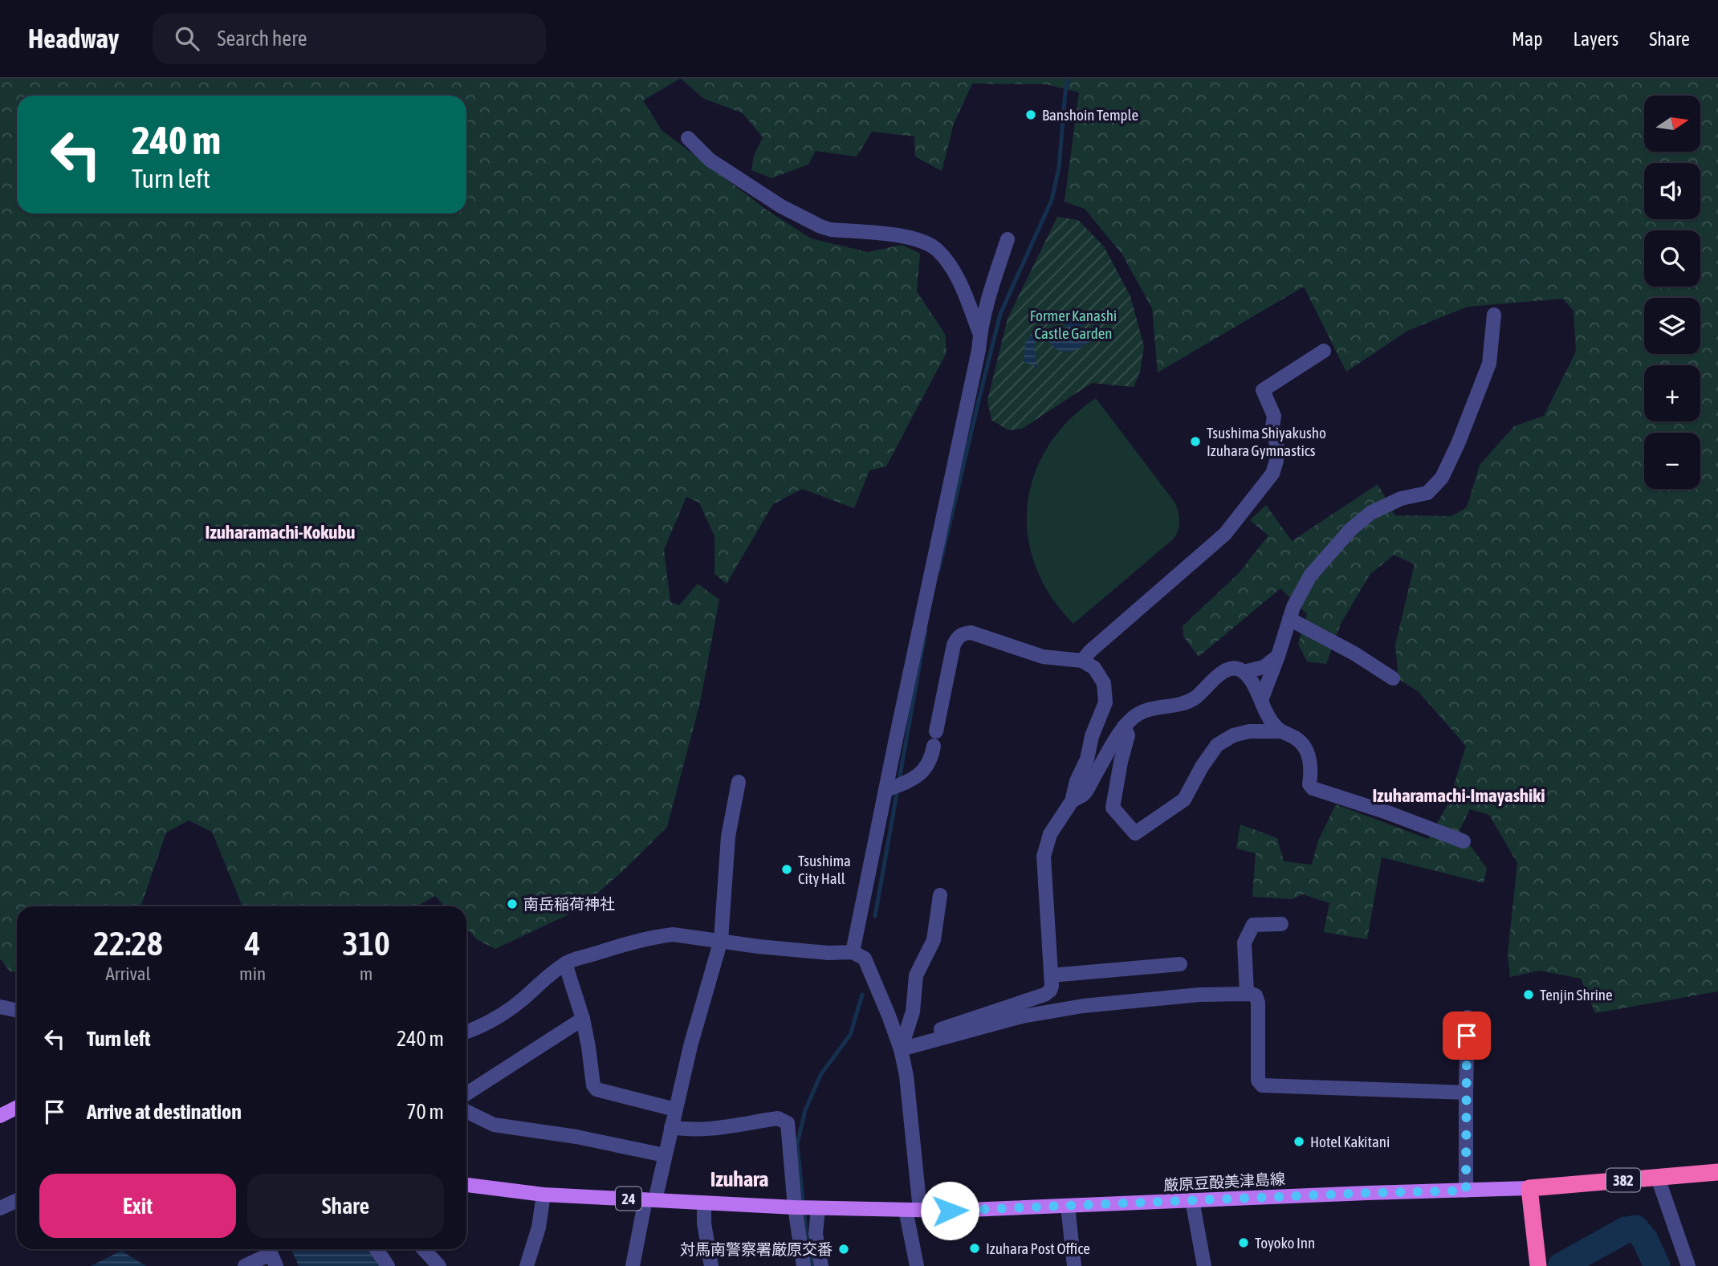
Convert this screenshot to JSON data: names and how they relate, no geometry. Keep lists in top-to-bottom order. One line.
{"streets":{"highway":["382"],"main road":["厳原豆酘美津島線","24"]},"crossings":[["382","厳原豆酘美津島線"],["厳原豆酘美津島線","24"]],"districts":["Izuharamachi-Kokubu","Izuharamachi-Imayashiki","Izuhara"],"parks":["Former Kanashi Castle Garden"],"places":["Banshoin Temple","Tsushima Shiyakusho Izuhara Gymnastics","Tsushima City Hall","南岳稲荷神社","Tenjin Shrine","Hotel Kakitani","Toyoko Inn","Izuhara Post Office","対馬南警察署厳原交番"],"north":"right","page":{"header":"Headway","search":"Search here","nav":["Map","Layers","Share"],"map_buttons":["+","−"],"turn":["240 m","Turn left"],"eta":["22:28","Arrival","4","min","310","m"],"list":[{"name":"Turn left","value":"240 m"},{"name":"Arrive at destination","value":"70 m"}],"buttons":["Exit","Share"]}}
